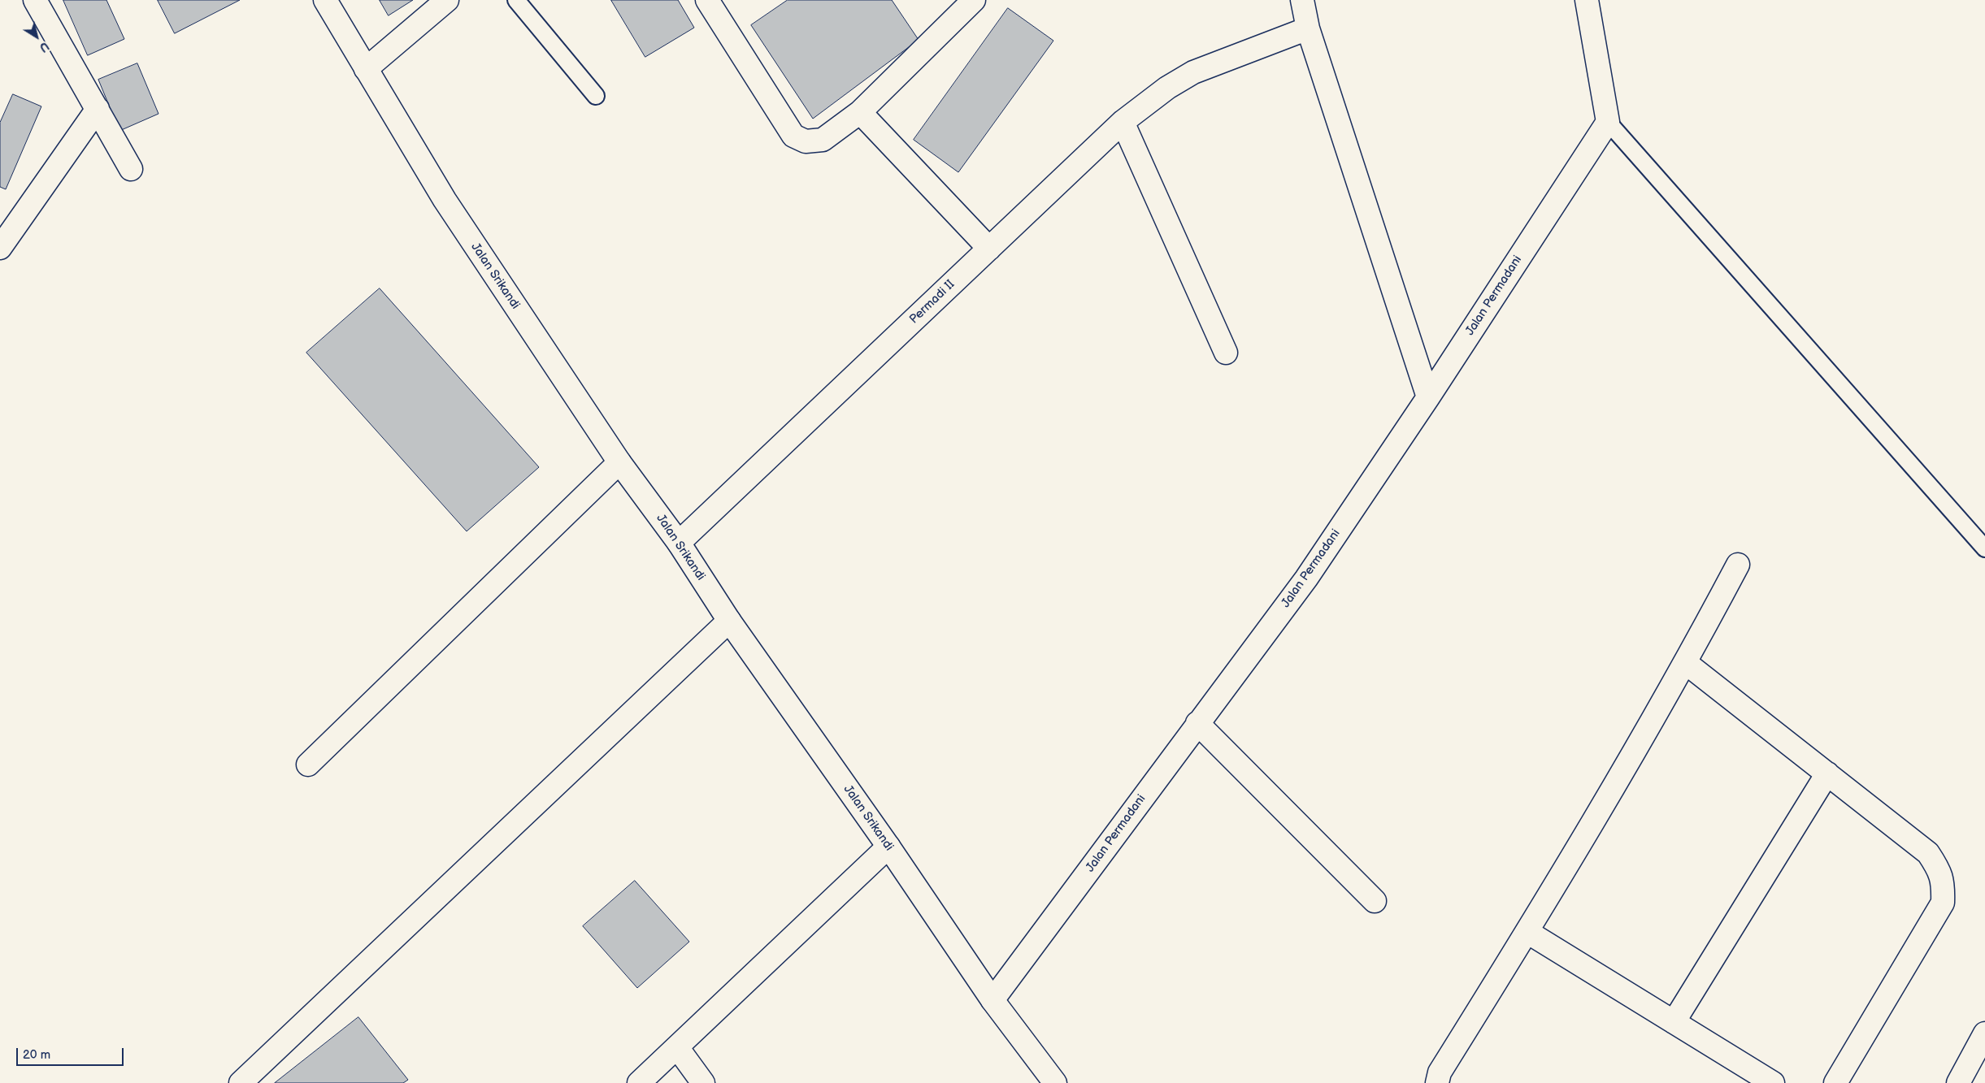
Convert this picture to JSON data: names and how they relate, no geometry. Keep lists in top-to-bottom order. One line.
{"streets":{"street":["Jalan Srikandi","Jalan Permadani","Permadi II"]},"crossings":[["Jalan Srikandi","Jalan Permadani"],["Jalan Srikandi","Permadi II"]],"scale_bar":"20 m","north":"bottom right"}
